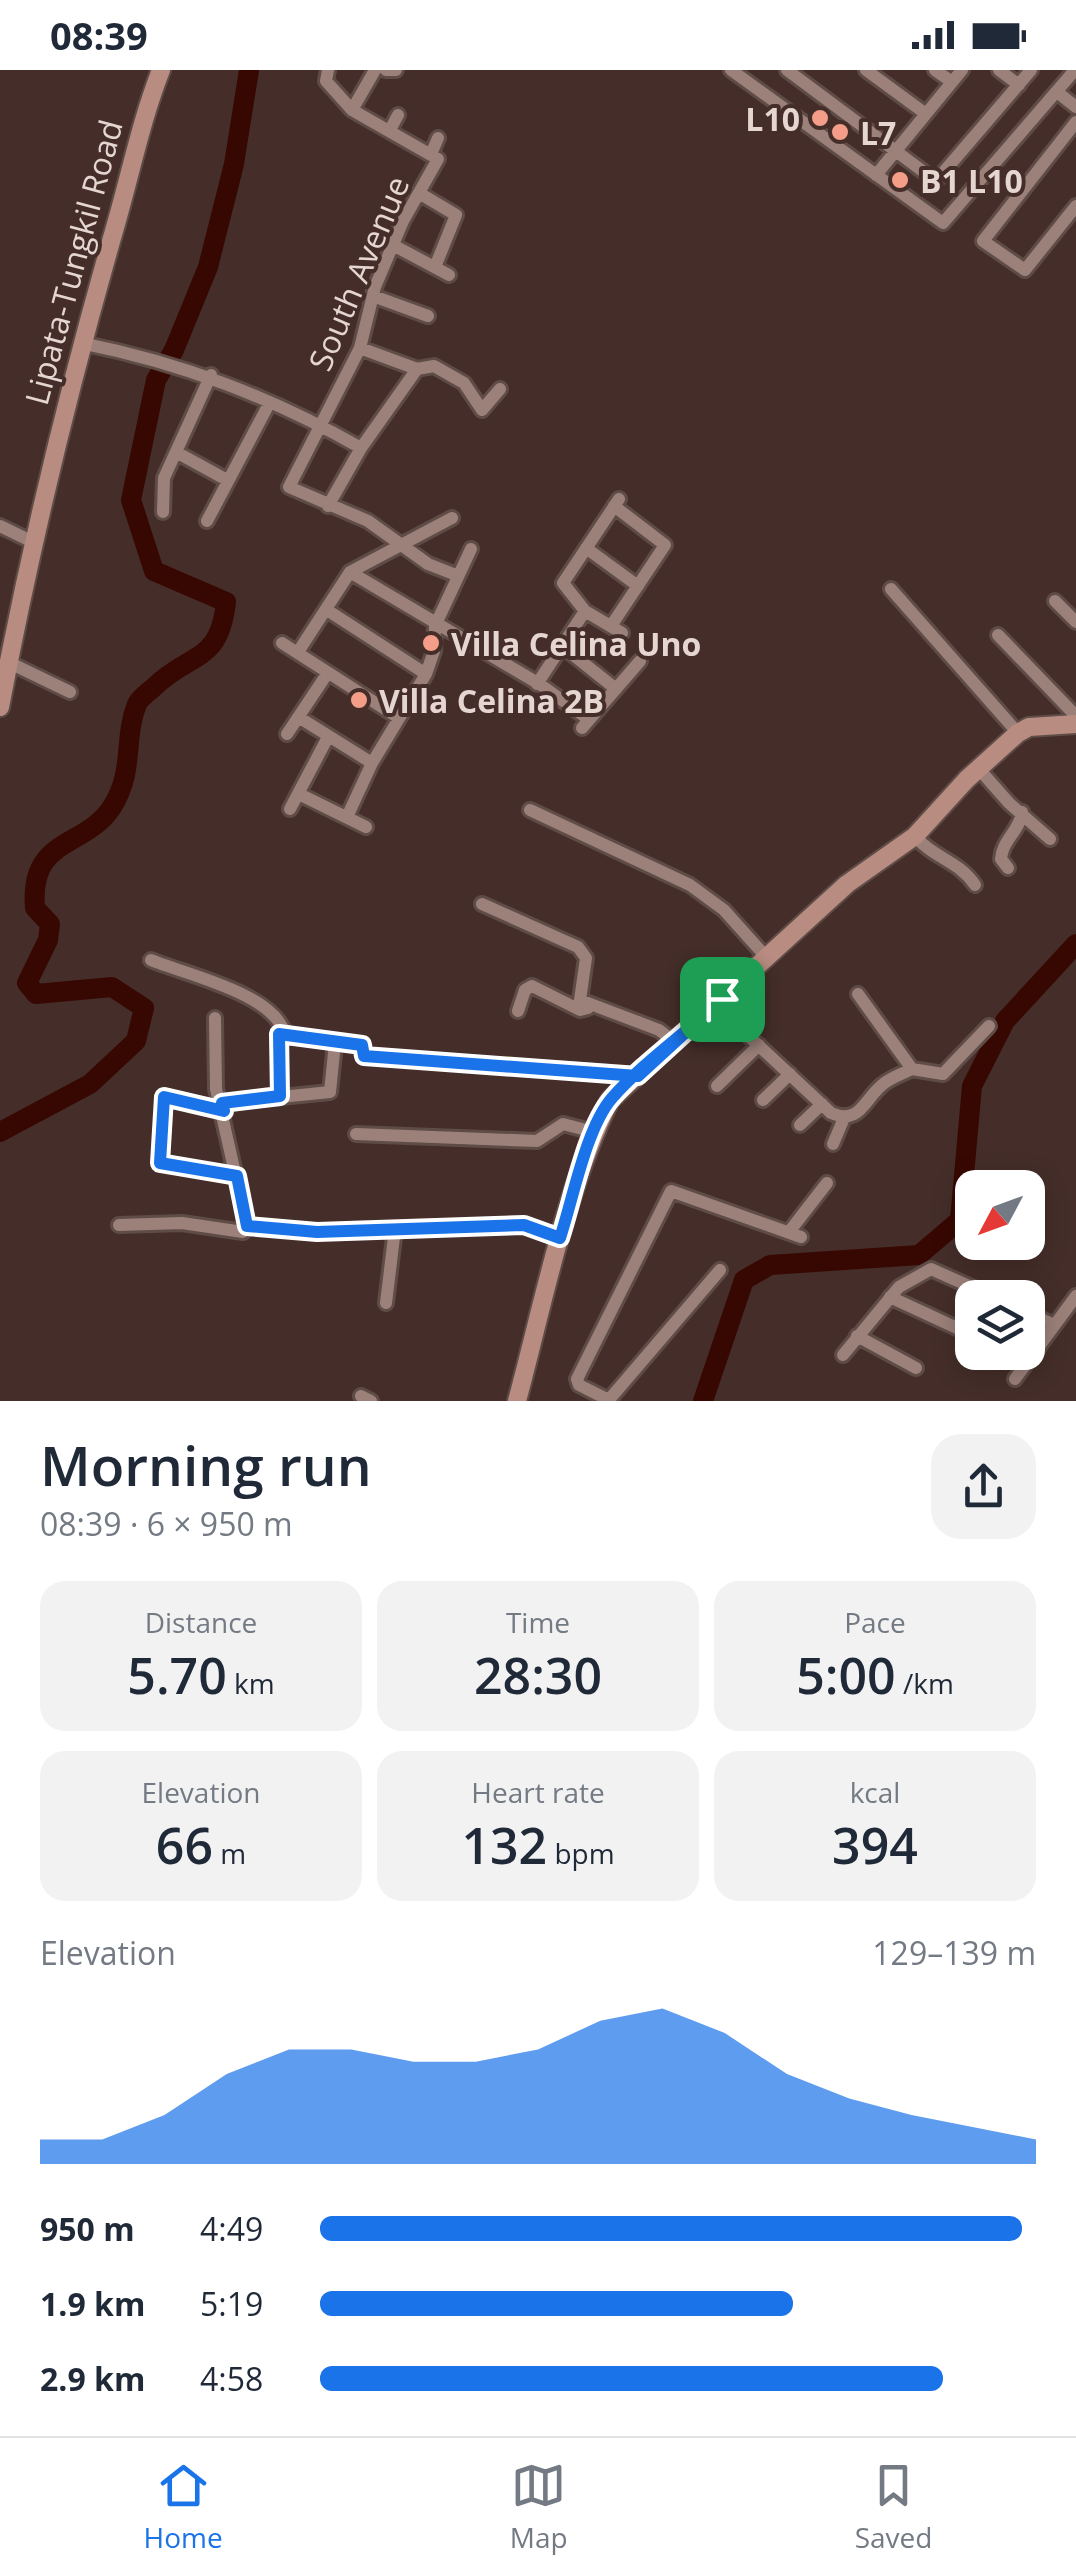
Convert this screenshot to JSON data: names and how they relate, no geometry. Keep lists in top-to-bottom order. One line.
{"streets":{"street":["Lipata-Tungkil Road","South Avenue"]},"places":["L10","L7","B1 L10","Villa Celina Uno","Villa Celina 2B"],"north":"bottom left","page":{"status":"08:39","heading":["Morning run","08:39 · 6 × 950 m"],"stats":[["Distance","5.70 km"],["Time","28:30"],["Pace","5:00 /km"],["Elevation","66 m"],["Heart rate","132 bpm"],["kcal","394"]],"chart":["Elevation","129–139 m"],"list":[{"name":"950 m","note":"4:49"},{"name":"1.9 km","note":"5:19"},{"name":"2.9 km","note":"4:58"}],"tabs":["Home","Map","Saved"]}}
